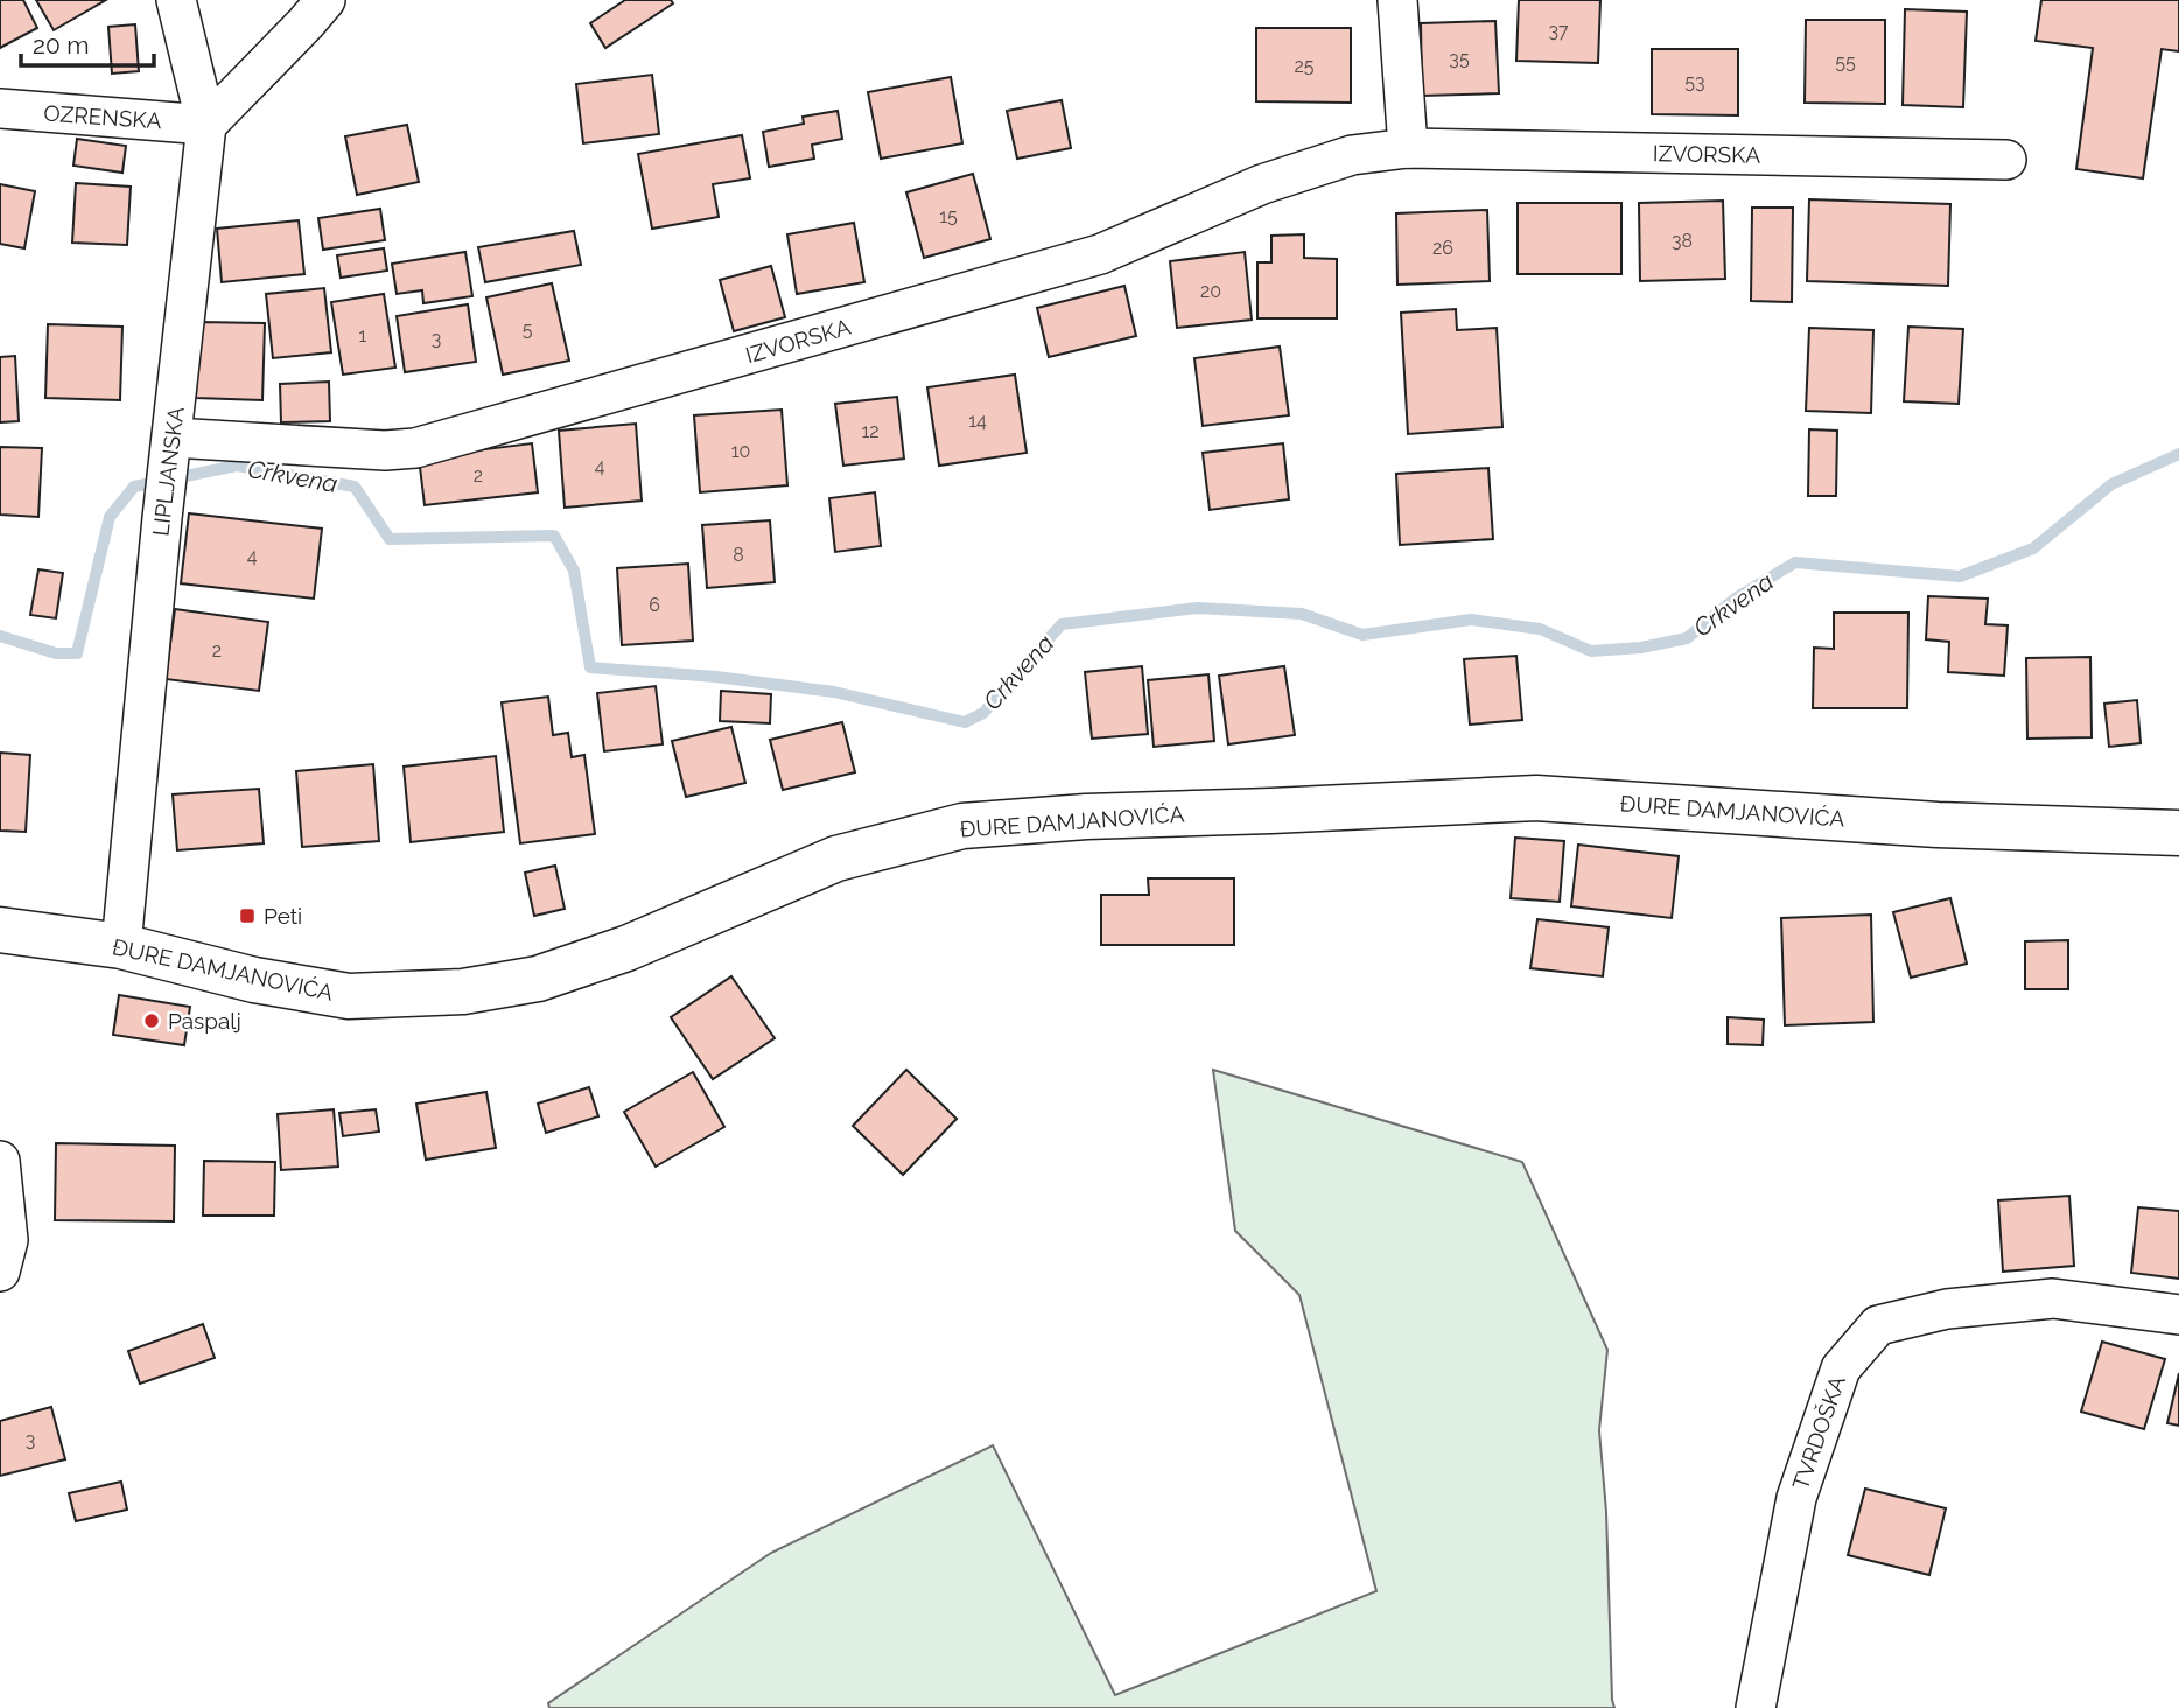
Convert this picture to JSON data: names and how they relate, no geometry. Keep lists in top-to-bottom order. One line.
{"streets":{"main road":["ĐURE DAMJANOVIĆA"],"street":["OZRENSKA","IZVORSKA","LIPLJANSKA","TVRDOŠKA"]},"crossings":[["OZRENSKA","LIPLJANSKA"],["IZVORSKA","LIPLJANSKA"],["LIPLJANSKA","ĐURE DAMJANOVIĆA"]],"water":["Crkvena"],"places":{"transit":["Peti"],"other":["Paspalj"]},"house_numbers":["37","35","55","25","53","15","38","26","20","5","1","3","14","12","10","4","2","8","4","6","2","3"],"scale_bar":"20 m"}
